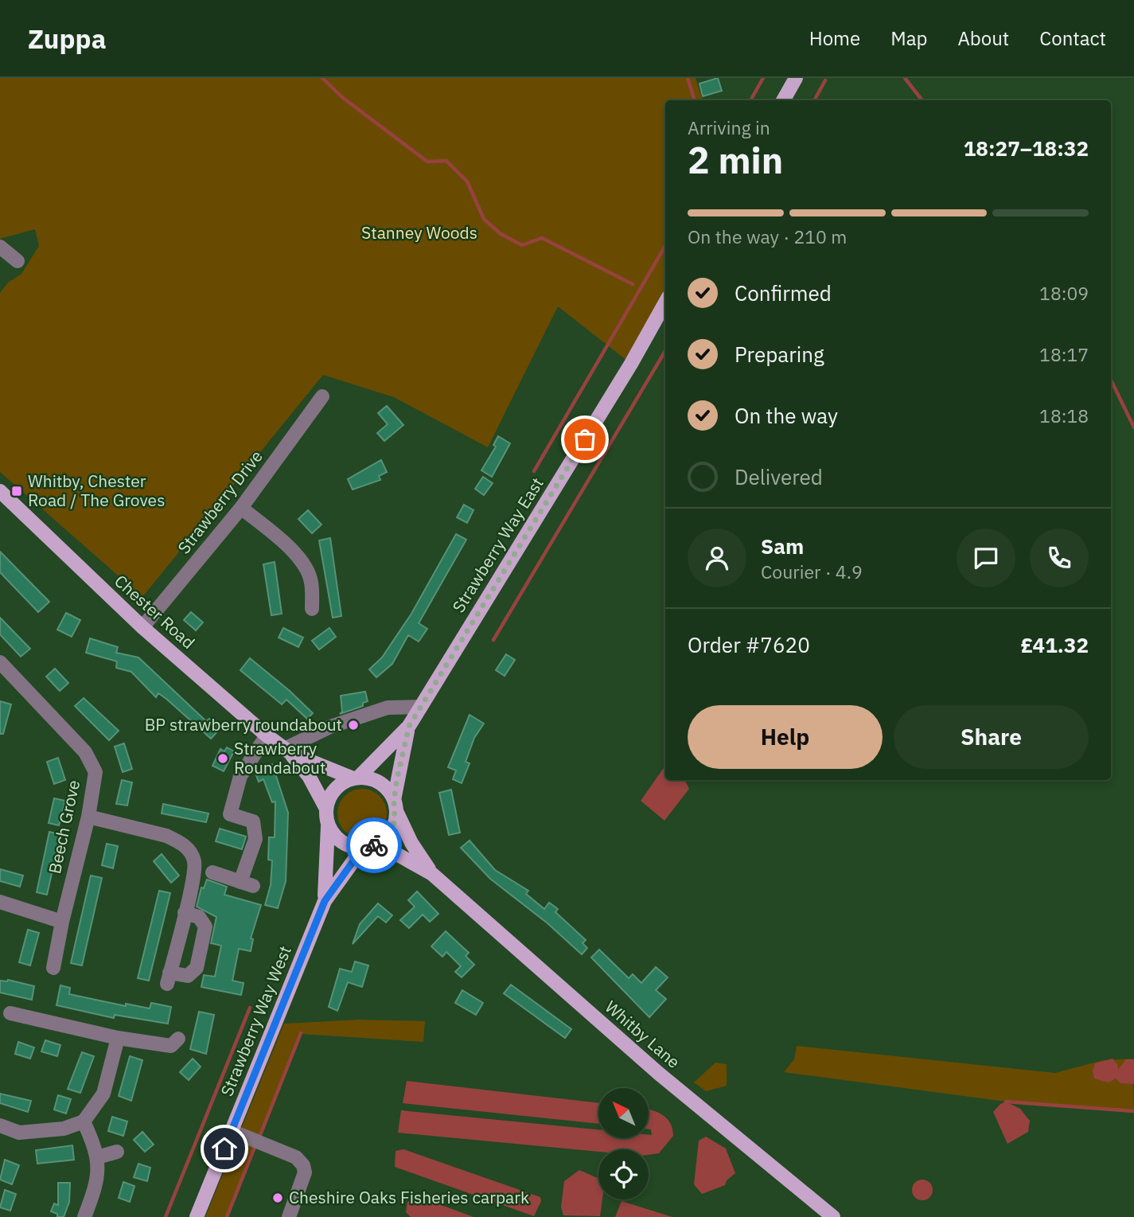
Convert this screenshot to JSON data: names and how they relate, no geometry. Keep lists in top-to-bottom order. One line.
{"streets":{"main road":["Strawberry Way East","Chester Road","Strawberry Way West","Whitby Lane"],"street":["Strawberry Drive","Beech Grove"]},"crossings":[["Strawberry Drive","Chester Road"],["Strawberry Way East","Chester Road"],["Strawberry Way East","Strawberry Way West"],["Strawberry Way East","Whitby Lane"],["Chester Road","Strawberry Way West"],["Chester Road","Whitby Lane"],["Strawberry Way West","Whitby Lane"]],"parks":["Stanney Woods"],"places":{"transit":["Whitby, Chester Road / The Groves"],"other":["BP strawberry roundabout","Strawberry Roundabout","Cheshire Oaks Fisheries carpark"]},"north":"top left","page":{"header":"Zuppa","nav":["Home","Map","About","Contact"],"heading":["2 min","Arriving in","18:27–18:32"],"panel":["Sam","Courier · 4.9","Order #7620","£41.32"],"bar":"On the way · 210 m","list":[["Confirmed","18:09"],["Preparing","18:17"],["On the way","18:18"],"Delivered"],"buttons":["Help","Share"]}}
